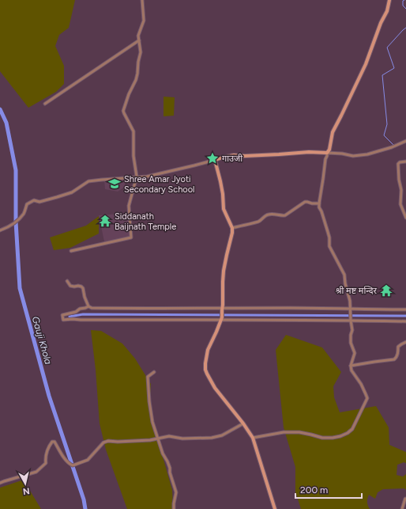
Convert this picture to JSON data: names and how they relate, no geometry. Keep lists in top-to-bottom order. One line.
{"water":["Gauji Khola"],"places":{"place":["गाउजी"],"school or university":["Shree Amar Jyoti Secondary School"],"temple":["Siddanath Baijnath Temple","श्री मष्ट मन्दिर"]},"scale_bar":"200 m","north":"bottom"}
